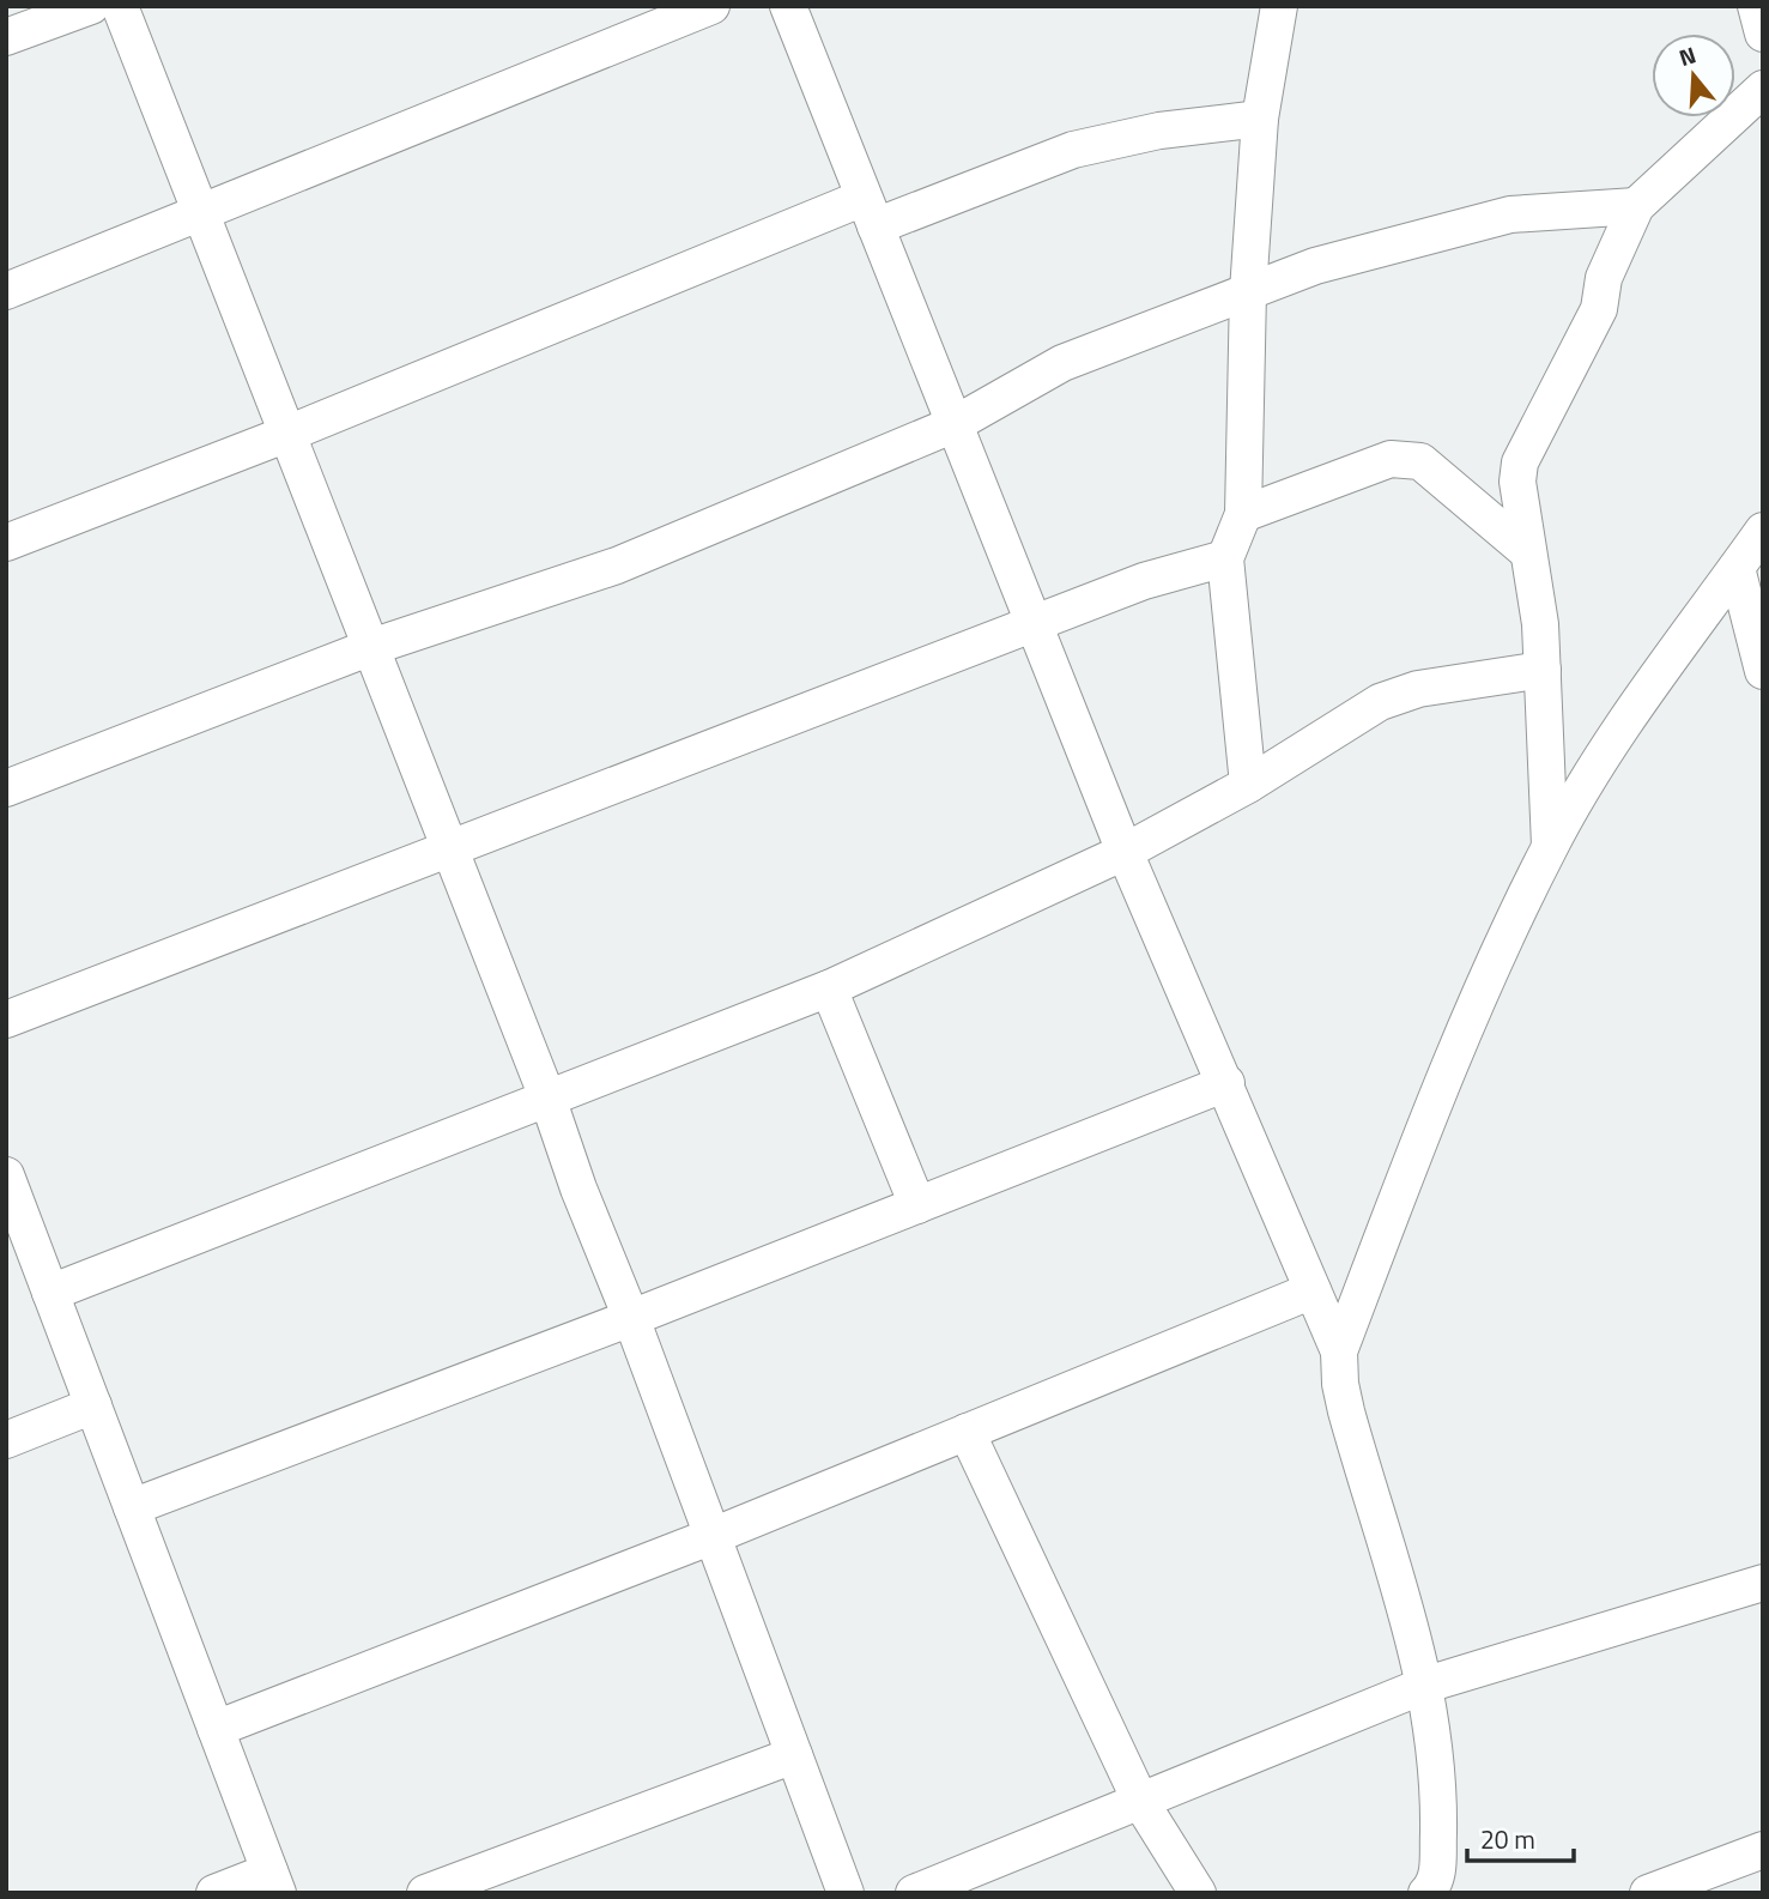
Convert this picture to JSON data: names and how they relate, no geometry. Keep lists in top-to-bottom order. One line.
{"scale_bar":"20 m","north":"top"}
